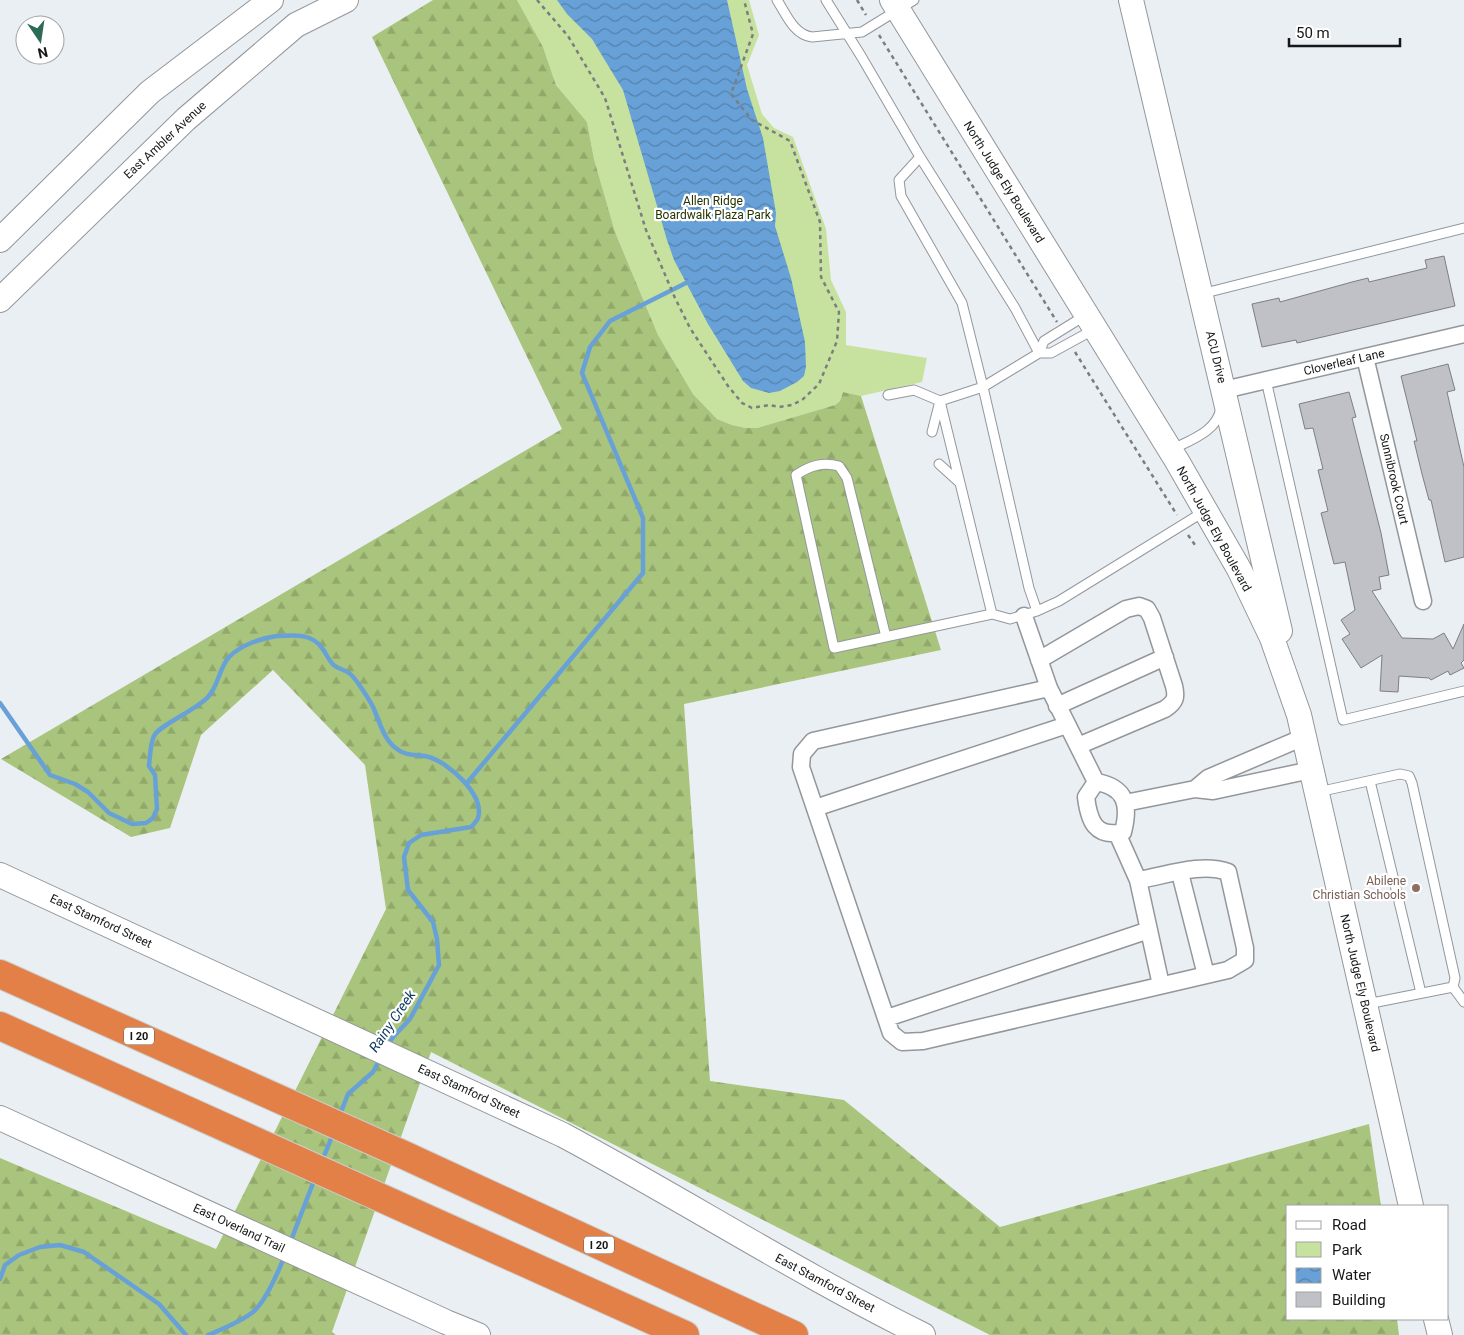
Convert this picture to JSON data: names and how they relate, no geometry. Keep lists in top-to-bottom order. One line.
{"streets":{"highway":["I 20"],"main road":["East Ambler Avenue","North Judge Ely Boulevard","ACU Drive","East Stamford Street","East Overland Trail"],"street":["Cloverleaf Lane","Sunnibrook Court"]},"crossings":[["North Judge Ely Boulevard","ACU Drive"],["ACU Drive","Cloverleaf Lane"],["Cloverleaf Lane","Sunnibrook Court"]],"water":["Rainy Creek"],"parks":["Allen Ridge Boardwalk Plaza Park"],"places":["Abilene Christian Schools"],"legend":["Road","Park","Water","Building"],"scale_bar":"50 m","north":"bottom"}
